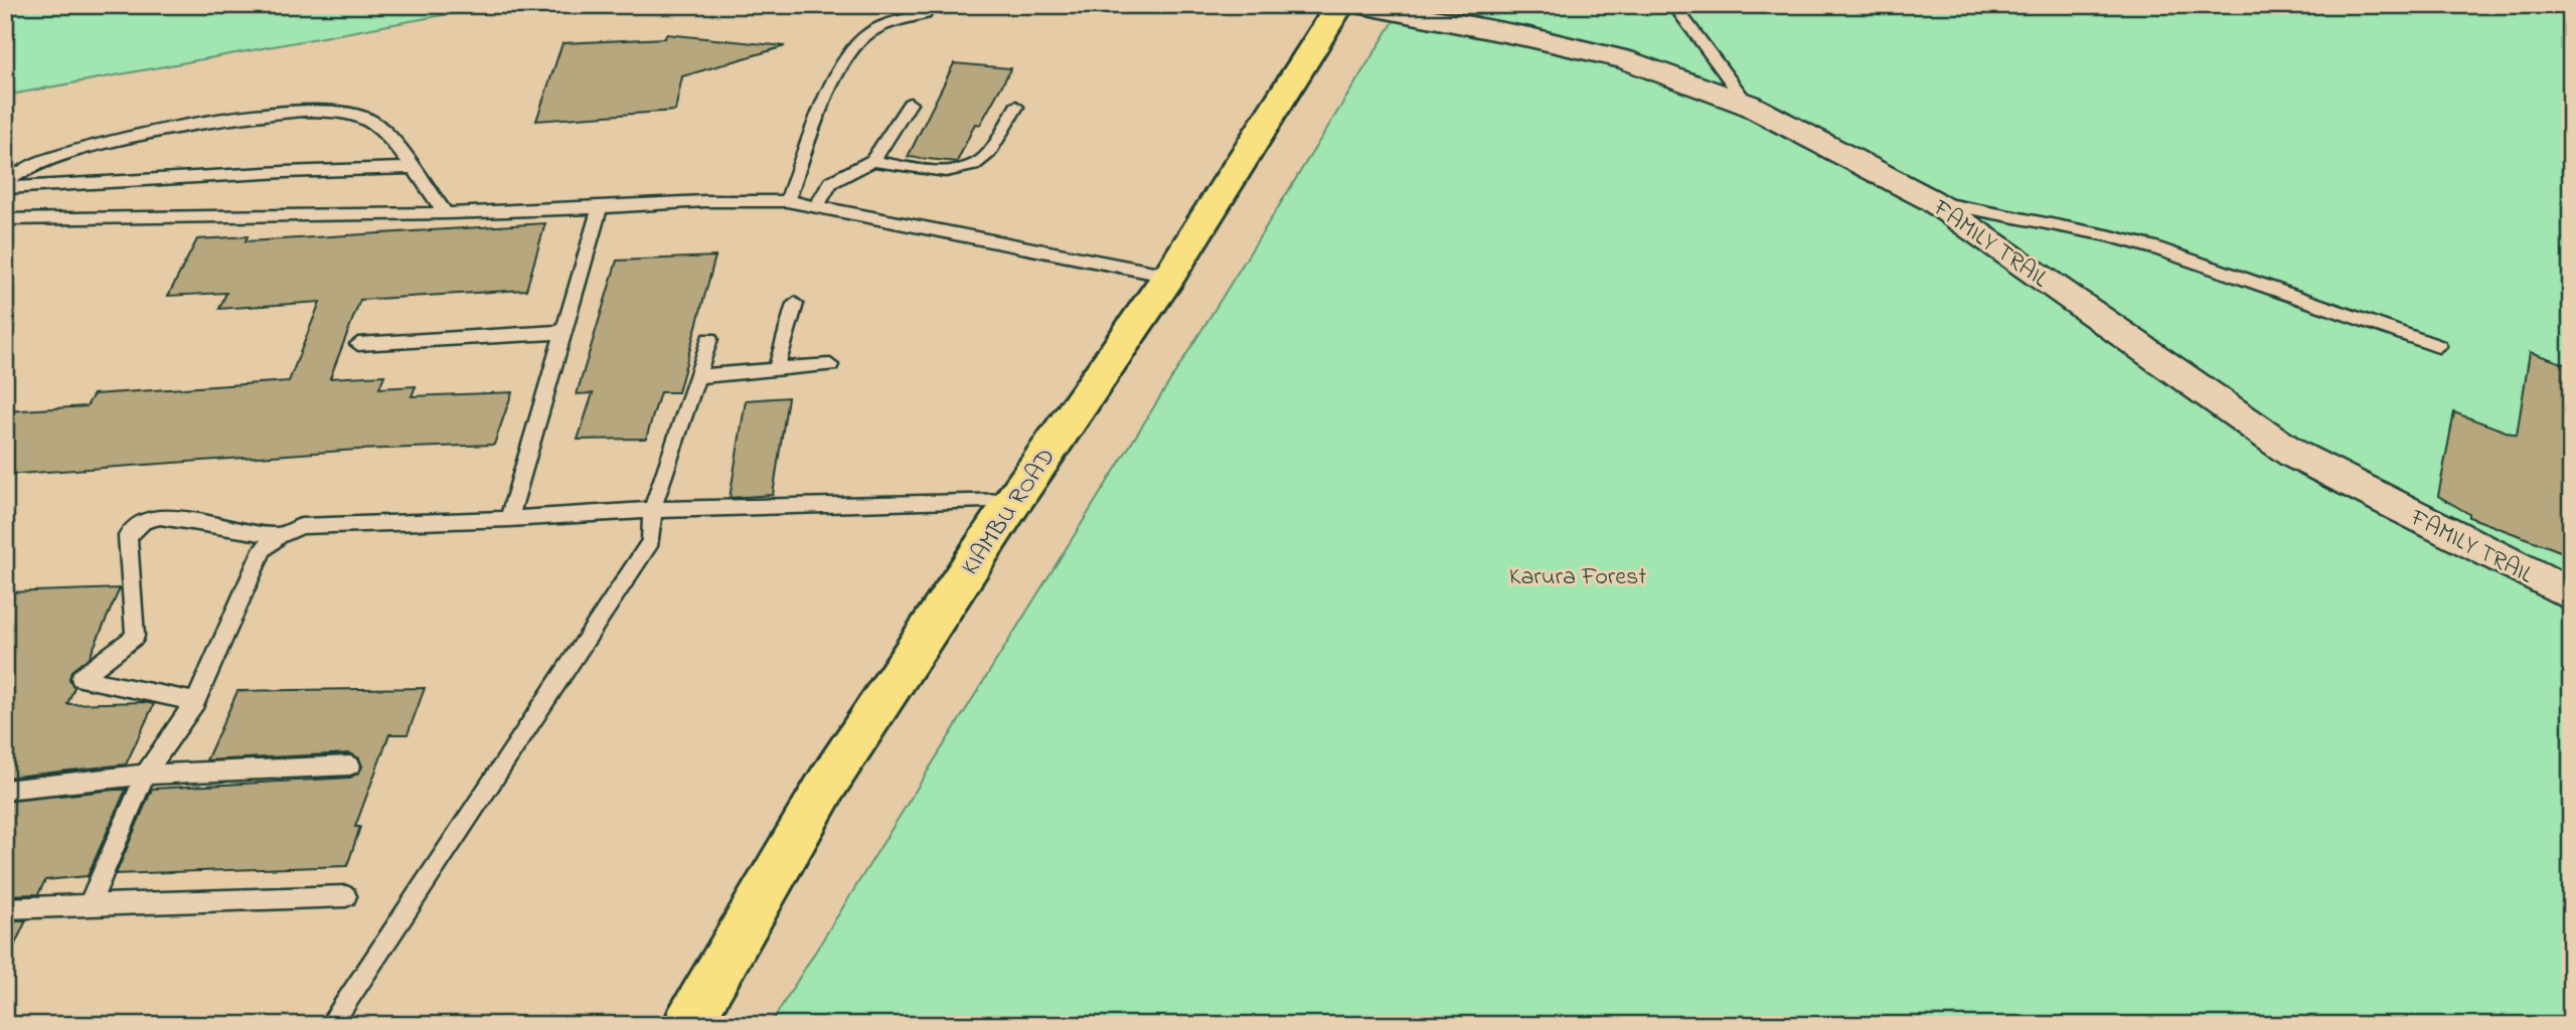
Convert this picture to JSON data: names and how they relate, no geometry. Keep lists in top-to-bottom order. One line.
{"streets":{"highway":["KIAMBU ROAD"],"street":["FAMILY TRAIL"]},"parks":["Karura Forest"]}
